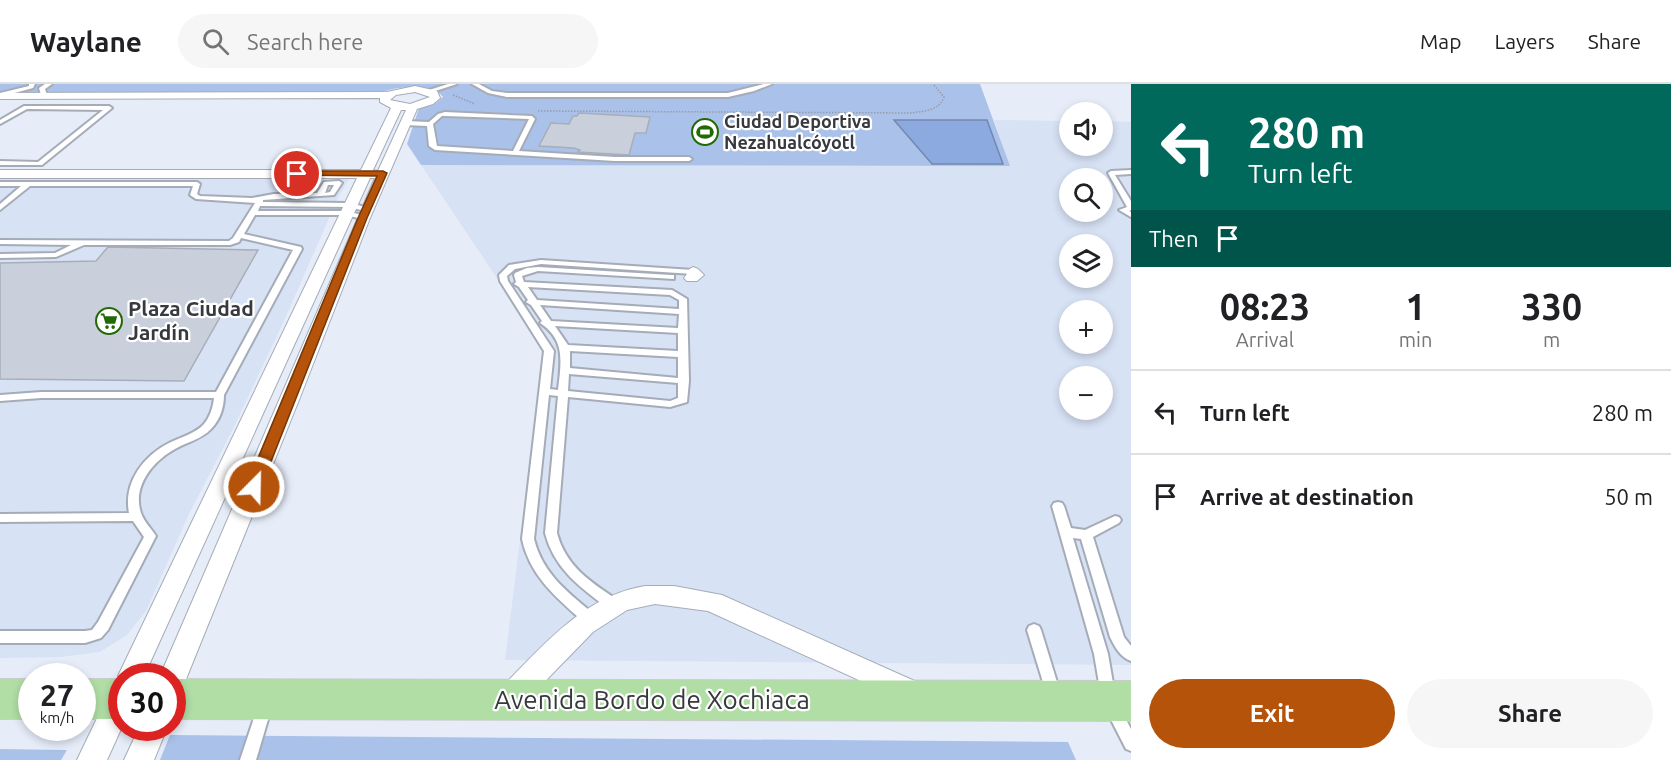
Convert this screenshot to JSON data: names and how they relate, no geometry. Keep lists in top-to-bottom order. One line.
{"streets":{"main road":["Avenida Bordo de Xochiaca"]},"places":{"sports":["Ciudad Deportiva Nezahualcóyotl"],"supermarket":["Plaza Ciudad Jardín"]},"page":{"header":"Waylane","search":"Search here","nav":["Map","Layers","Share"],"turn":["280 m","Turn left"],"map_buttons":["+","−"],"then":"Then","eta":["08:23","Arrival","1","min","330","m"],"list":[{"name":"Turn left","value":"280 m"},{"name":"Arrive at destination","value":"50 m"}],"speed":"27 km/h","limit":"30","buttons":["Exit","Share"]}}
